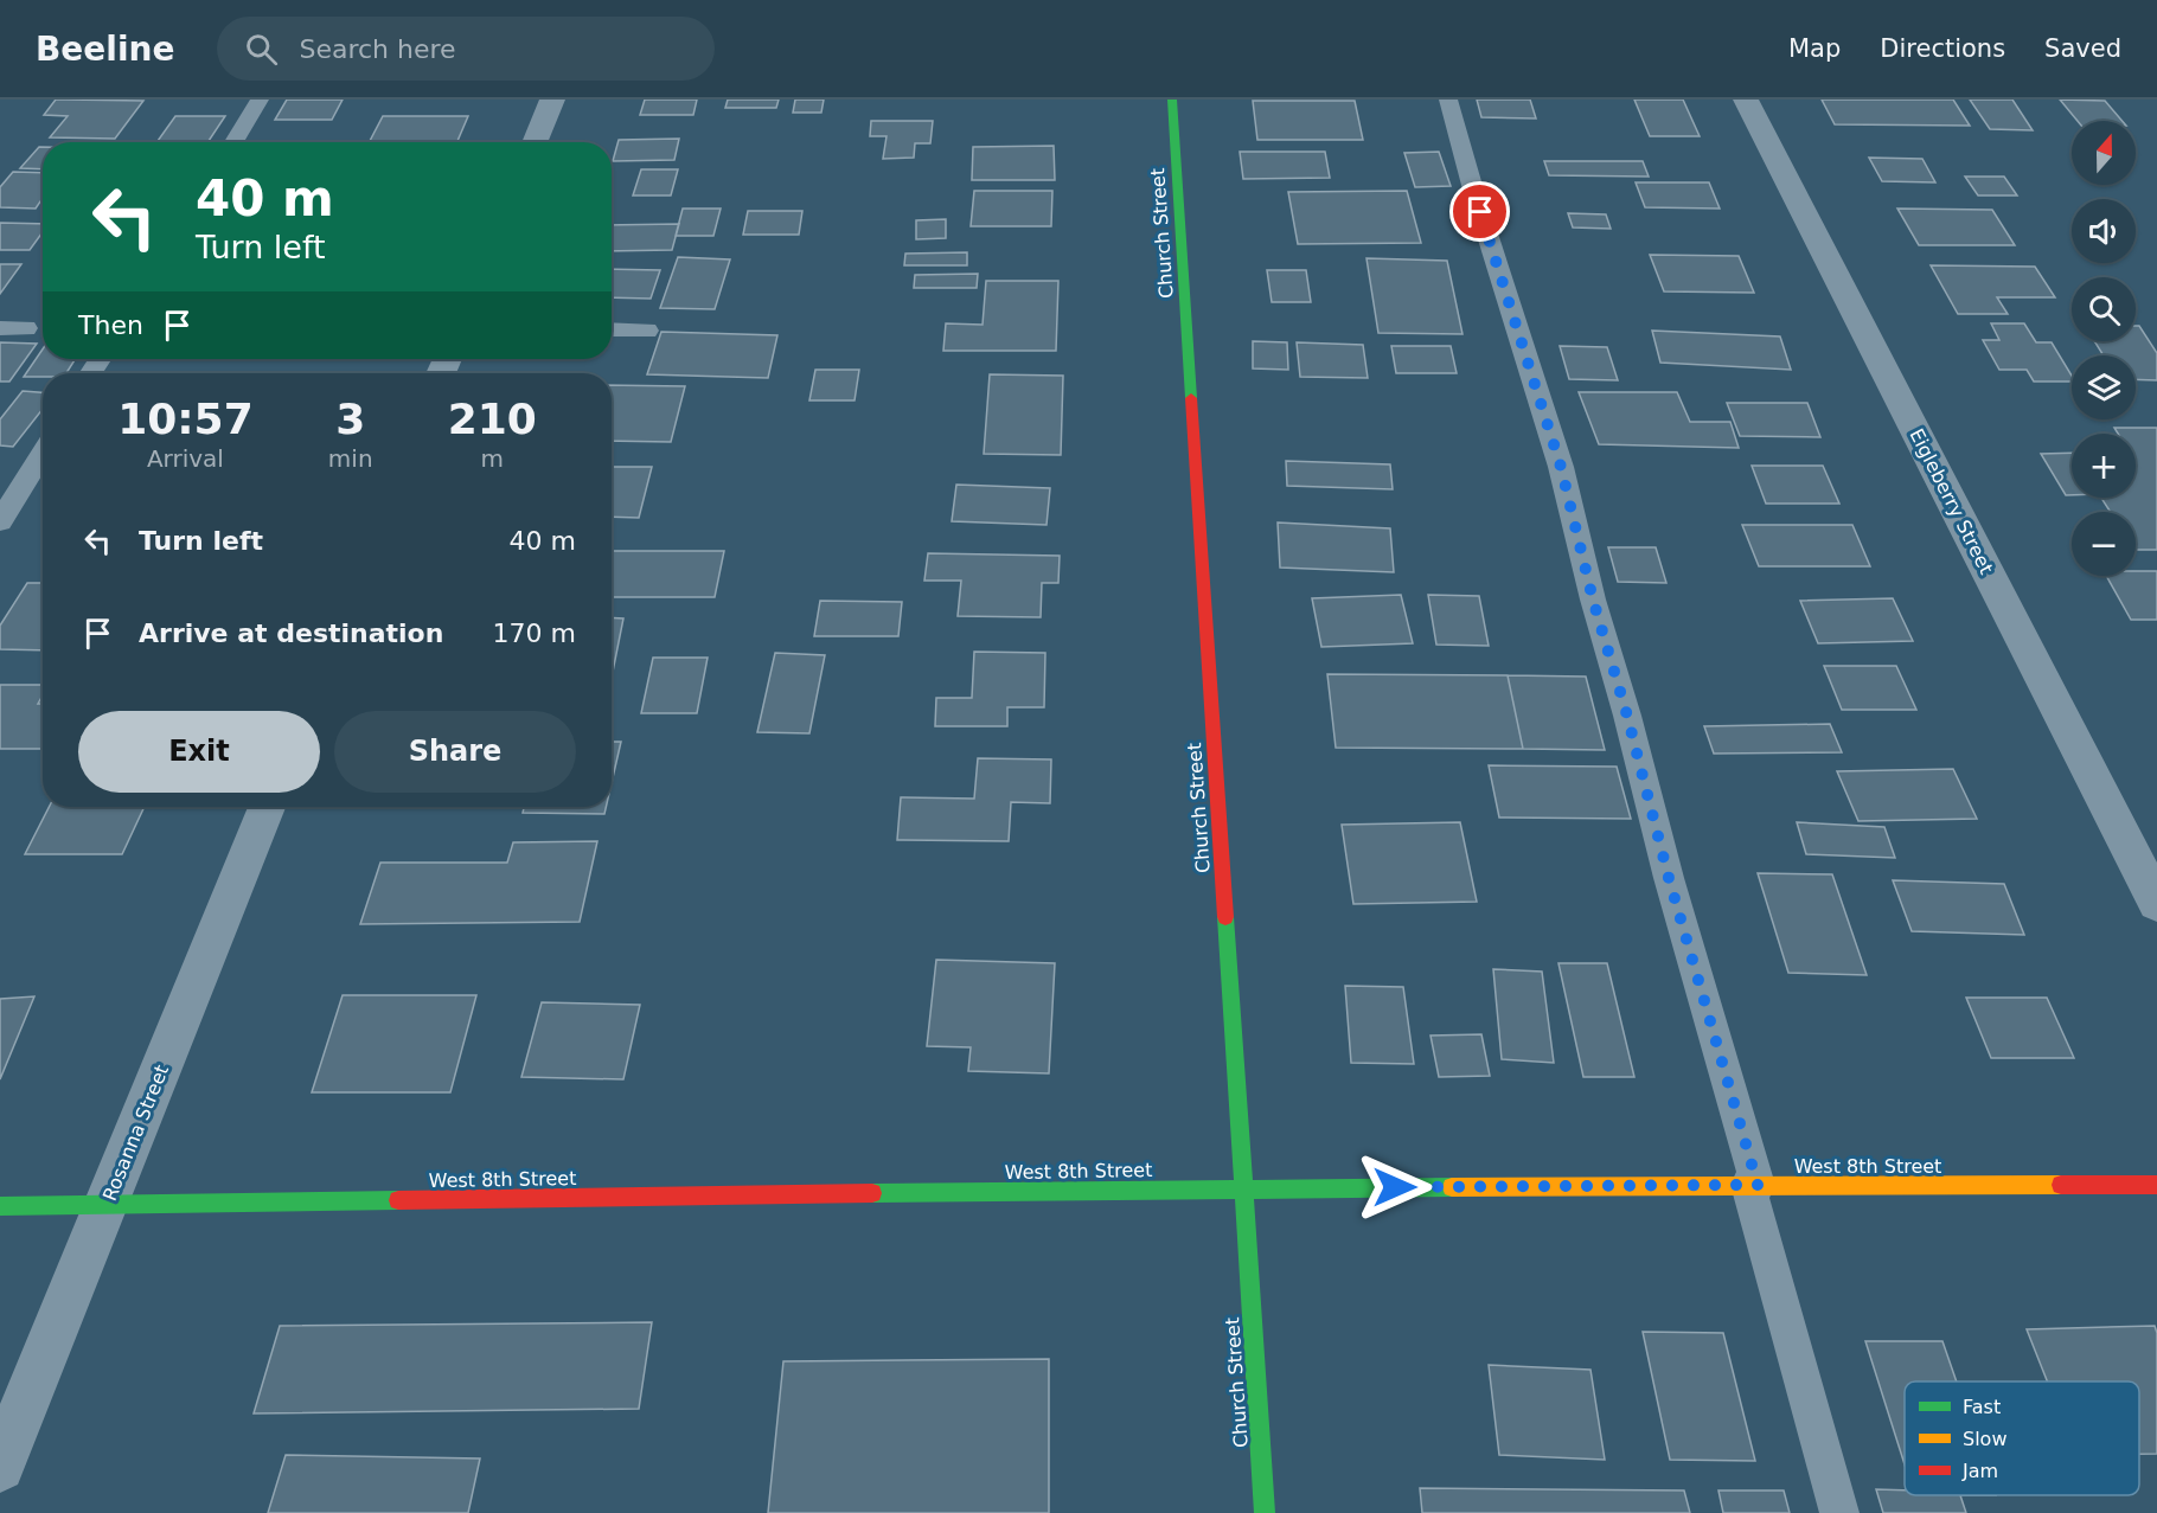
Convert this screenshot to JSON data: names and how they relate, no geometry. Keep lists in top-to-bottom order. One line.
{"streets":{"street":["Church Street","Eigleberry Street","Rosanna Street","West 8th Street"]},"crossings":[["Church Street","West 8th Street"],["Rosanna Street","West 8th Street"]],"legend":["Fast","Slow","Jam"],"north":"top","page":{"header":"Beeline","search":"Search here","nav":["Map","Directions","Saved"],"map_buttons":["+","−"],"turn":["40 m","Turn left"],"then":"Then","eta":["10:57","Arrival","3","min","210","m"],"list":[{"name":"Turn left","value":"40 m"},{"name":"Arrive at destination","value":"170 m"}],"buttons":["Exit","Share"]}}
